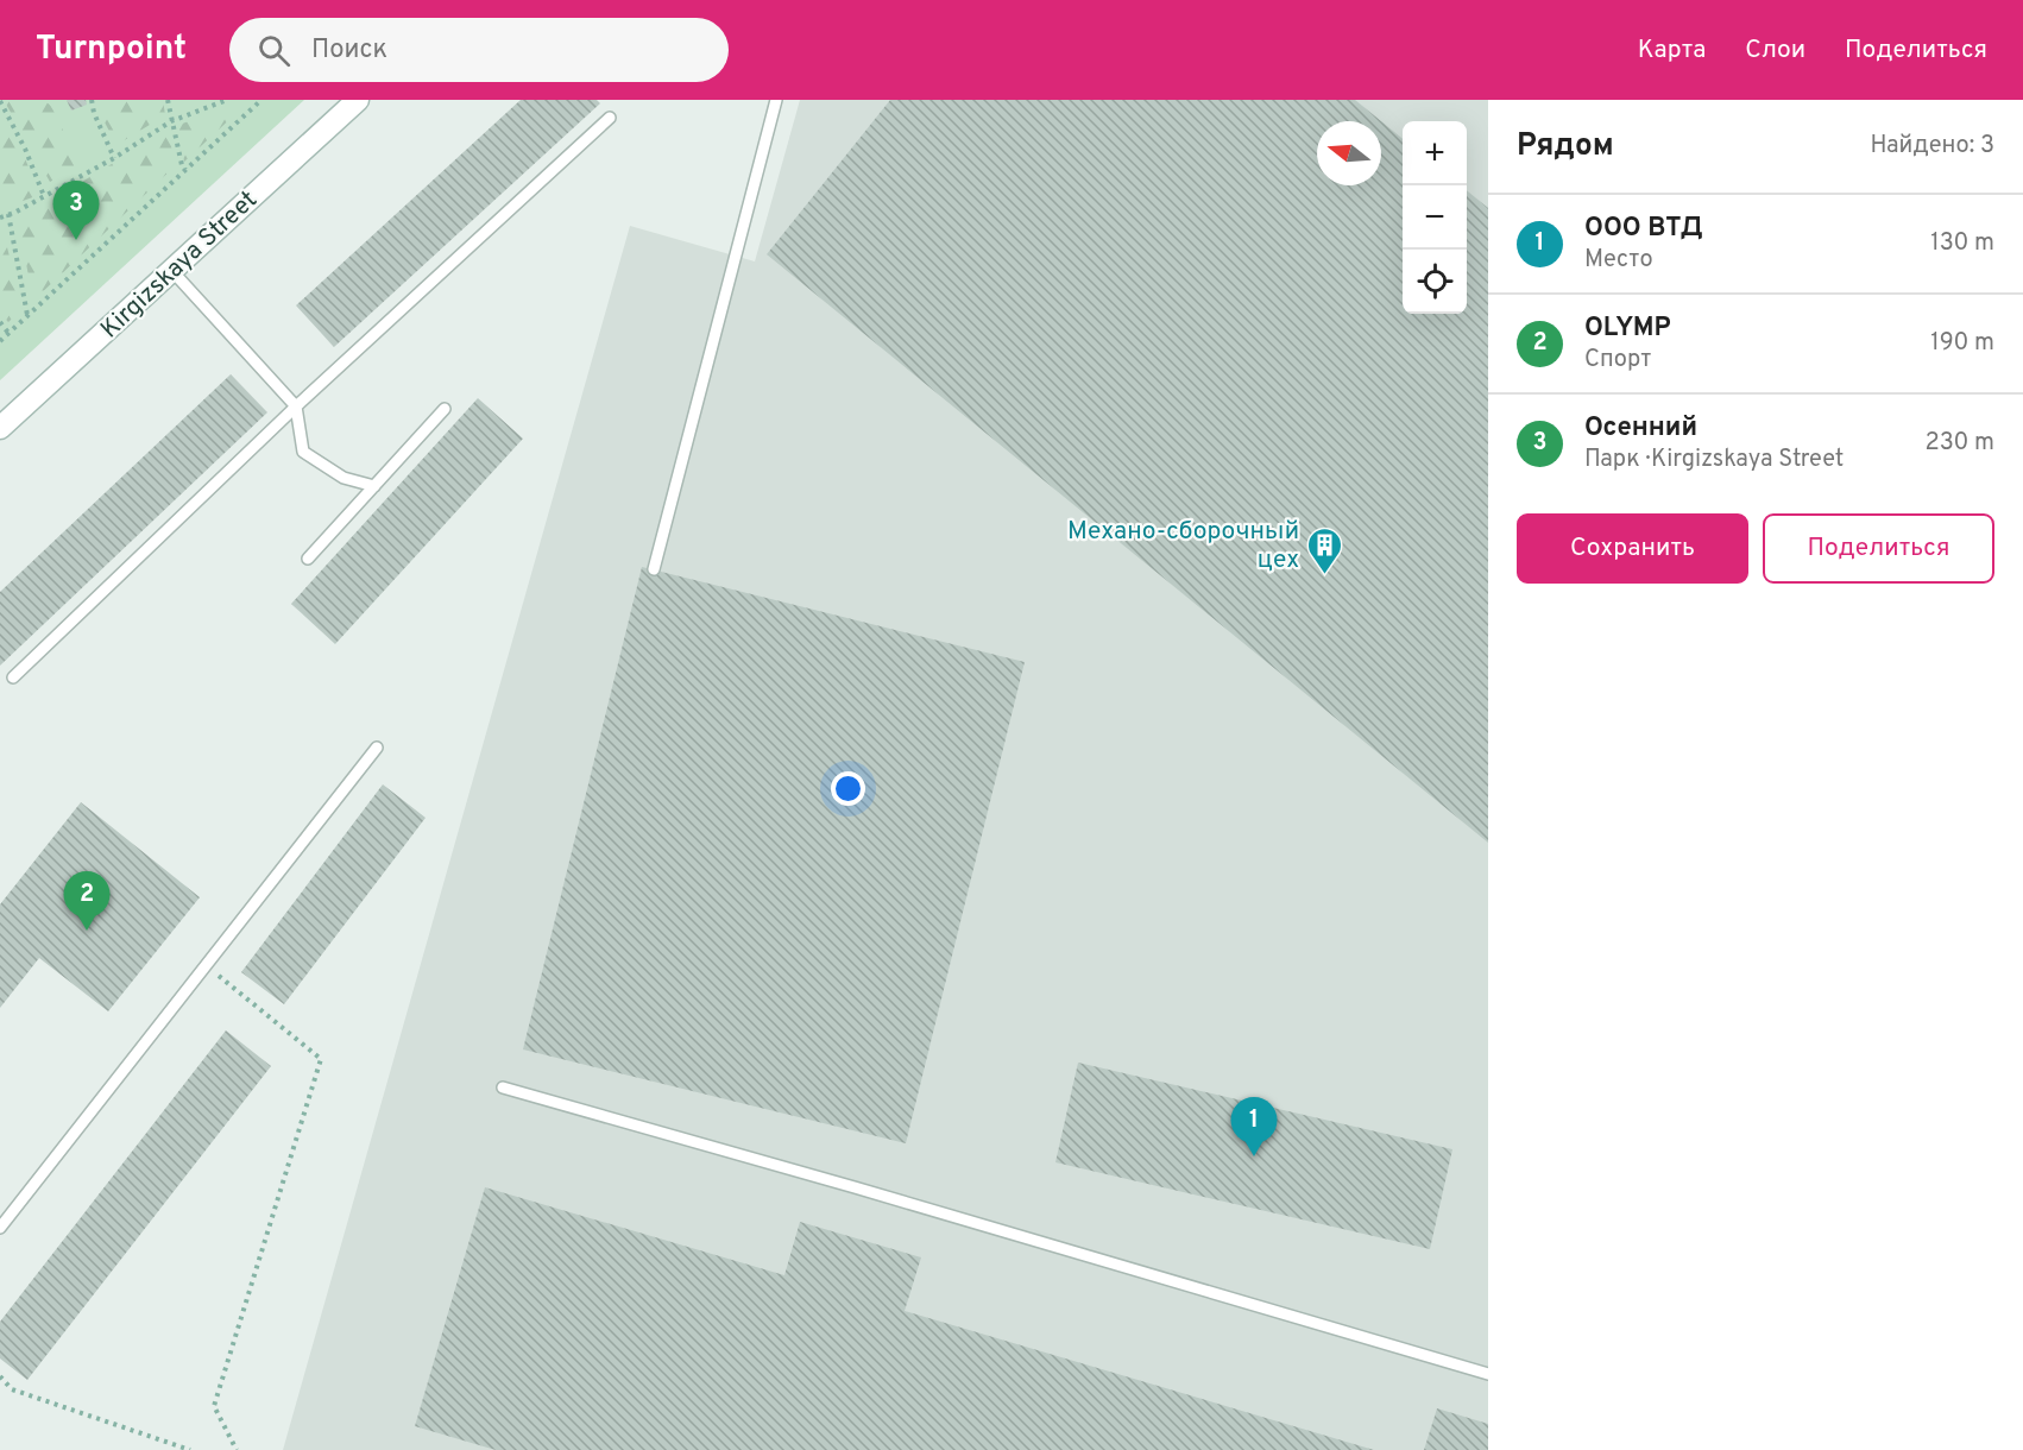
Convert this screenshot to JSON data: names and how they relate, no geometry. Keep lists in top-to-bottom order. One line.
{"streets":{"main road":["Kirgizskaya Street"]},"places":{"building":["Механо-сборочный цех"]},"north":"left","page":{"header":"Turnpoint","search":"Поиск","nav":["Карта","Слои","Поделиться"],"heading":["Рядом","Найдено: 3"],"map_buttons":["+","−"],"pins":["3","2","1"],"list":[{"mark":"1","name":"ООО ВТД","note":"Место","value":"130 m"},{"mark":"2","name":"OLYMP","note":"Спорт","value":"190 m"},{"mark":"3","name":"Осенний","note":"Парк · Kirgizskaya Street","value":"230 m"}],"buttons":["Сохранить","Поделиться"]}}
